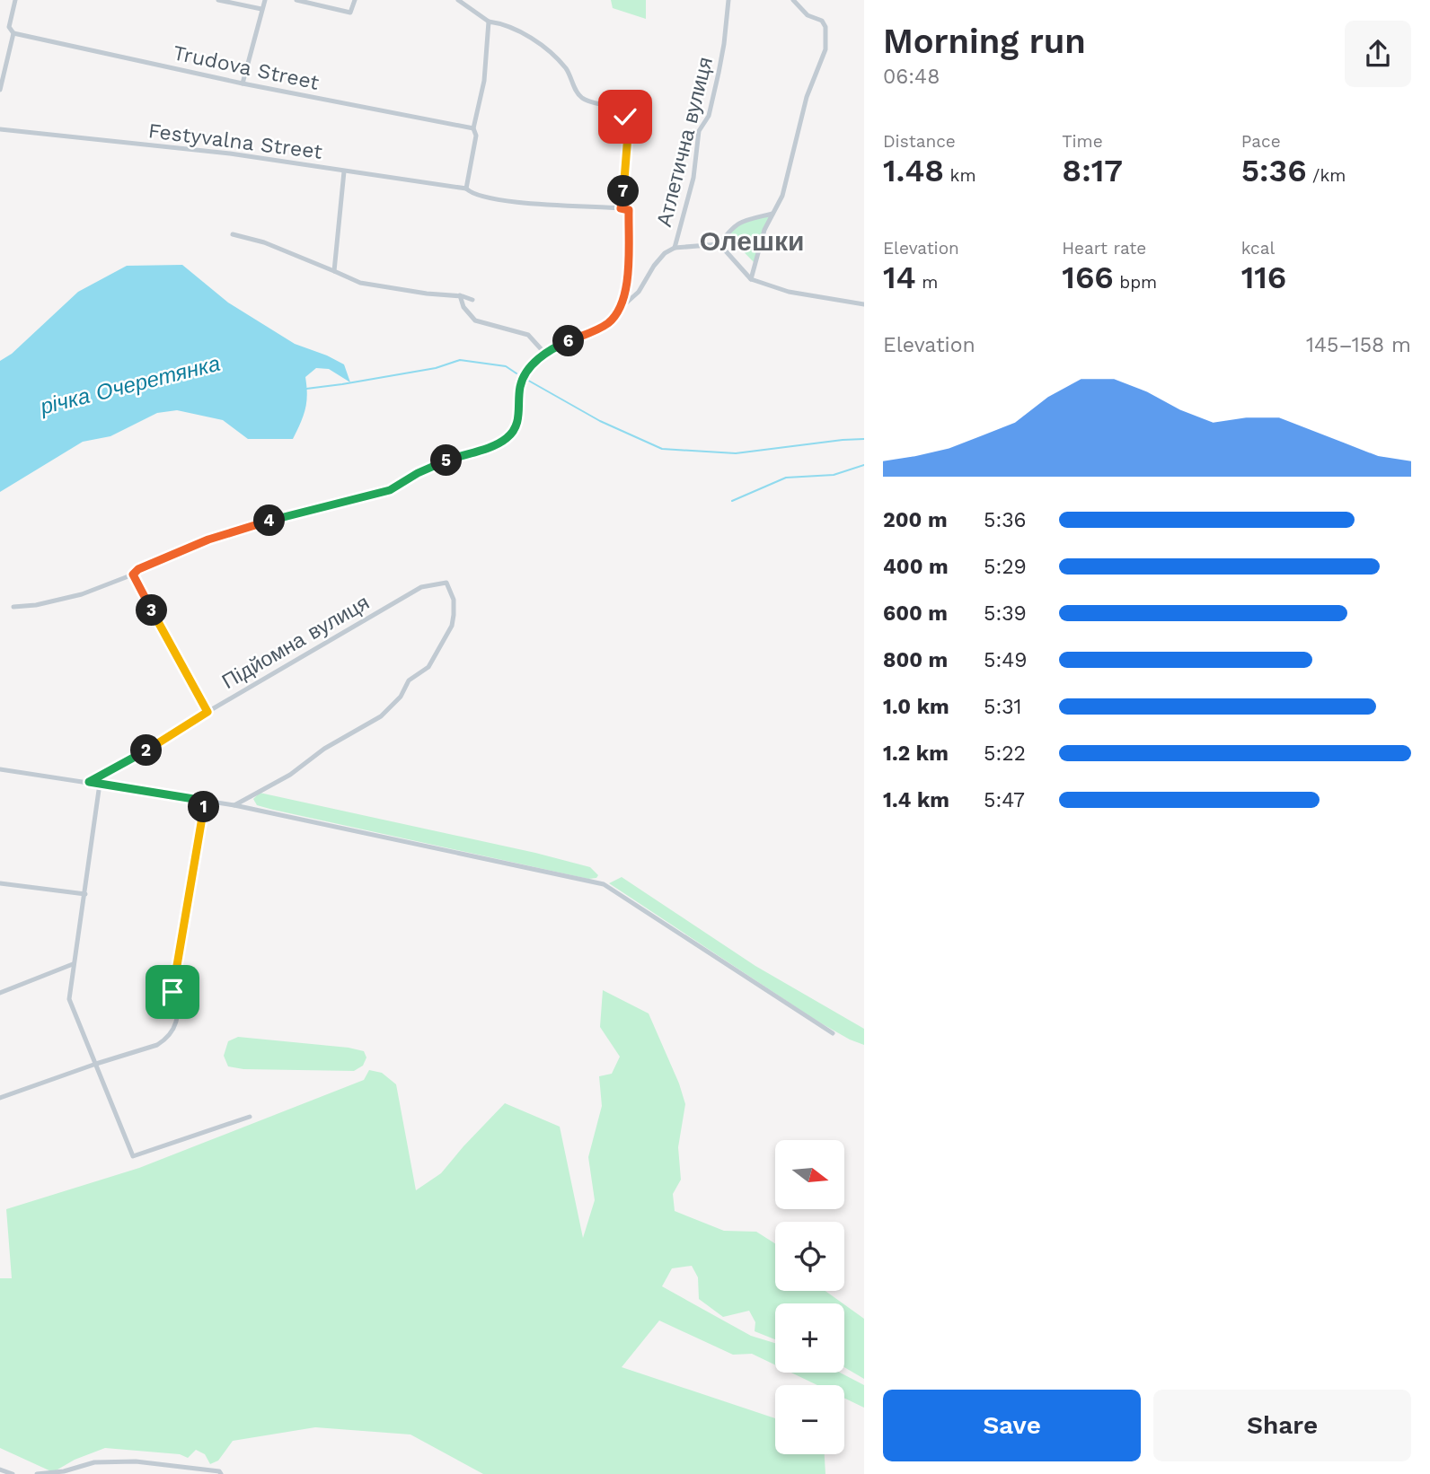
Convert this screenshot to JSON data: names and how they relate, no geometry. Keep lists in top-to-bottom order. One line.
{"streets":{"street":["Trudova Street","Festyvalna Street","Атлетична вулиця","Підйомна вулиця"]},"districts":["Олешки"],"water":["річка Очеретянка"],"north":"right","page":{"heading":["Morning run","06:48"],"stats":[["Distance","1.48 km"],["Time","8:17"],["Pace","5:36 /km"],["Elevation","14 m"],["Heart rate","166 bpm"],["kcal","116"]],"pins":["7","6","5","4","3","2","1"],"chart":["Elevation","145–158 m"],"list":[{"name":"200 m","note":"5:36"},{"name":"400 m","note":"5:29"},{"name":"600 m","note":"5:39"},{"name":"800 m","note":"5:49"},{"name":"1.0 km","note":"5:31"},{"name":"1.2 km","note":"5:22"},{"name":"1.4 km","note":"5:47"}],"map_buttons":["+","−"],"buttons":["Save","Share"]}}
